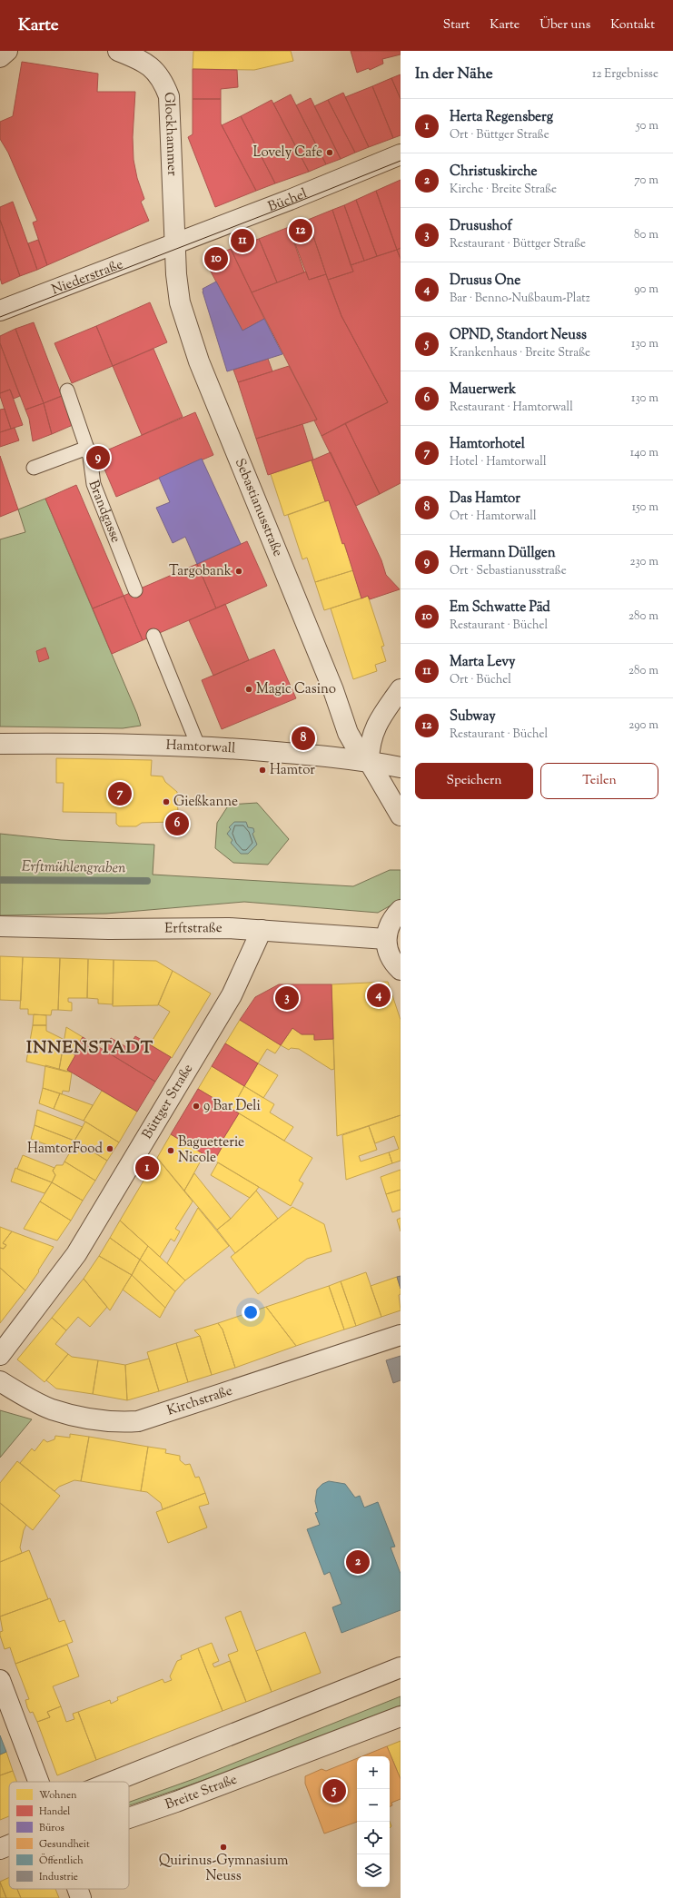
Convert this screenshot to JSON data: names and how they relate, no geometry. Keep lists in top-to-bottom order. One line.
{"streets":{"street":["Glockhammer","Büchel","Niederstraße","Sebastianusstraße","Hamtorwall","Erftstraße","Büttger Straße","Kirchstraße","Breite Straße"],"lane":["Brandgasse"]},"crossings":[["Glockhammer","Büchel"],["Glockhammer","Niederstraße"],["Glockhammer","Sebastianusstraße"],["Büchel","Niederstraße"],["Büchel","Sebastianusstraße"],["Niederstraße","Sebastianusstraße"],["Sebastianusstraße","Hamtorwall"],["Erftstraße","Büttger Straße"]],"districts":["INNENSTADT"],"water":["Erftmühlengraben"],"places":["Lovely Cafe","Targobank","Magic Casino","Hamtor","Gießkanne","9 Bar Deli","HamtorFood","Baguetterie Nicole","Quirinus-Gymnasium Neuss"],"legend":["Wohnen","Handel","Büros","Gesundheit","Öffentlich","Industrie"],"page":{"header":"Karte","nav":["Start","Karte","Über uns","Kontakt"],"heading":["In der Nähe","12 Ergebnisse"],"list":[{"mark":"1","name":"Herta Regensberg","note":"Ort · Büttger Straße","value":"50 m"},{"mark":"2","name":"Christuskirche","note":"Kirche · Breite Straße","value":"70 m"},{"mark":"3","name":"Drusushof","note":"Restaurant · Büttger Straße","value":"80 m"},{"mark":"4","name":"Drusus One","note":"Bar · Benno-Nußbaum-Platz","value":"90 m"},{"mark":"5","name":"OPND, Standort Neuss","note":"Krankenhaus · Breite Straße","value":"130 m"},{"mark":"6","name":"Mauerwerk","note":"Restaurant · Hamtorwall","value":"130 m"},{"mark":"7","name":"Hamtorhotel","note":"Hotel · Hamtorwall","value":"140 m"},{"mark":"8","name":"Das Hamtor","note":"Ort · Hamtorwall","value":"150 m"},{"mark":"9","name":"Hermann Düllgen","note":"Ort · Sebastianusstraße","value":"230 m"},{"mark":"10","name":"Em Schwatte Päd","note":"Restaurant · Büchel","value":"280 m"},{"mark":"11","name":"Marta Levy","note":"Ort · Büchel","value":"280 m"},{"mark":"12","name":"Subway","note":"Restaurant · Büchel","value":"290 m"}],"pins":["12","11","10","9","8","7","6","4","3","1","2","5"],"buttons":["Speichern","Teilen"],"map_buttons":["+","−"]}}
